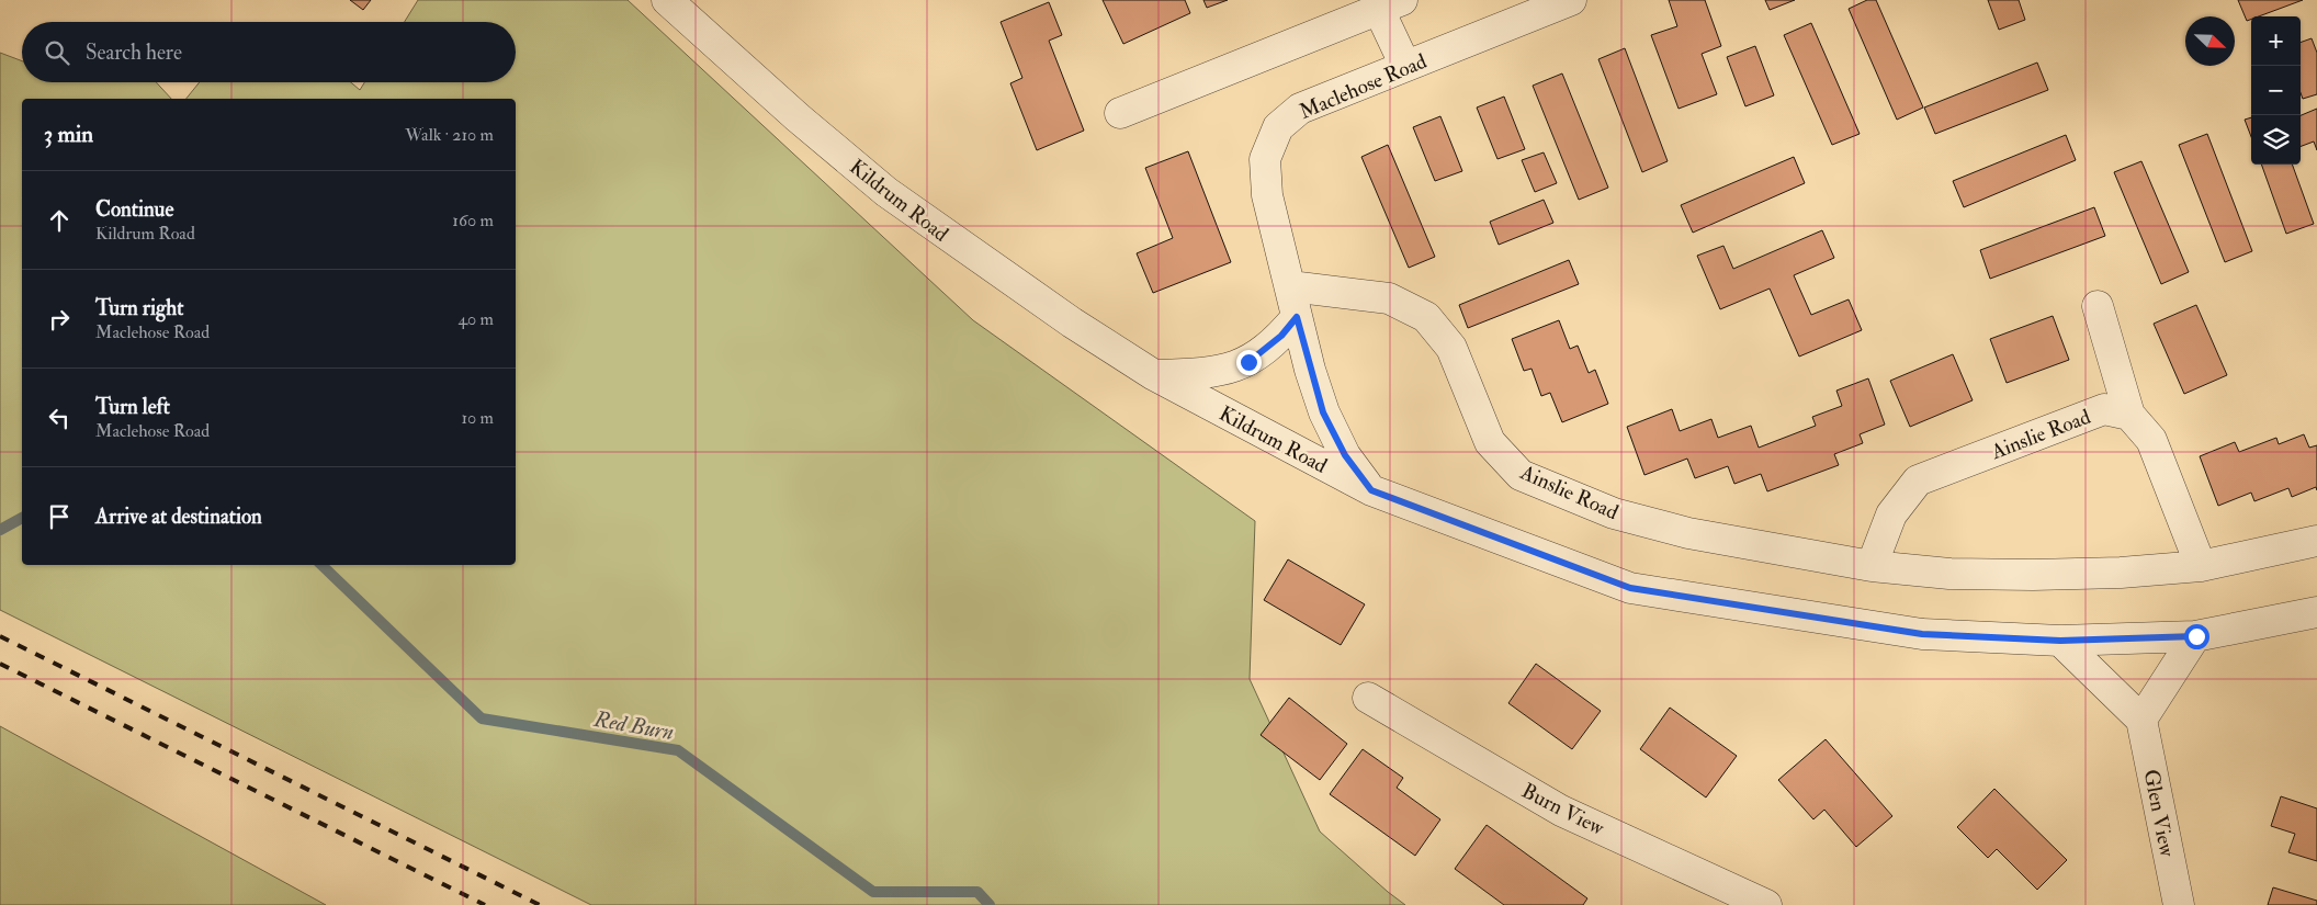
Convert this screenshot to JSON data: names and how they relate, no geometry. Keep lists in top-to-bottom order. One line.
{"streets":{"street":["Maclehose Road","Kildrum Road","Ainslie Road","Burn View","Glen View"]},"crossings":[["Maclehose Road","Kildrum Road"],["Maclehose Road","Ainslie Road"]],"water":["Red Burn"],"north":"bottom right","page":{"map_buttons":["+","−"],"search":"Search here","heading":["3 min","Walk · 210 m"],"list":[["Continue","Kildrum Road","160 m"],["Turn right","Maclehose Road","40 m"],["Turn left","Maclehose Road","10 m"],"Arrive at destination"]}}
